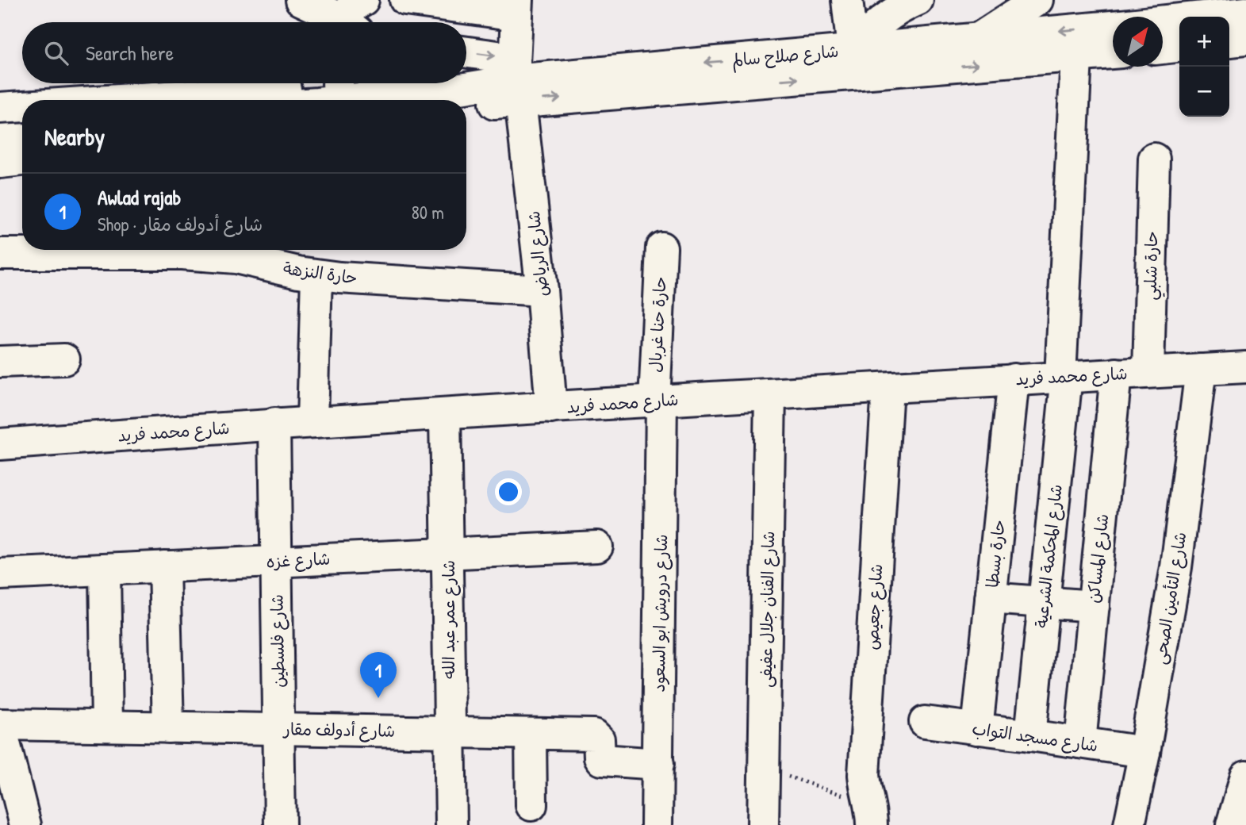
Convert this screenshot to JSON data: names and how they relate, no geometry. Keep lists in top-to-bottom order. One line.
{"streets":{"street":["شارع صلاح سالم","شارع الرياض","حارة شلبي","حارة النزهة","حارة حنا غربال","شارع محمد فريد","حارة بسطا","شارع المحكمة الشرعية","شارع المساكن","شارع غزه","شارع التأمين الصحى","شارع جعيص","شارع الفنان جلال عفيفى","شارع درويش ابو السعود","شارع عمر عبد الله","شارع فلسطين","شارع أدولف مقار","شارع مسجد التواب"]},"crossings":[["شارع صلاح سالم","شارع الرياض"],["شارع صلاح سالم","شارع المحكمة الشرعية"],["شارع الرياض","حارة النزهة"],["شارع الرياض","شارع محمد فريد"],["حارة شلبي","شارع محمد فريد"],["حارة حنا غربال","شارع محمد فريد"],["حارة حنا غربال","شارع درويش ابو السعود"],["شارع محمد فريد","حارة بسطا"],["شارع محمد فريد","شارع المحكمة الشرعية"],["شارع محمد فريد","شارع المساكن"],["شارع محمد فريد","شارع التأمين الصحى"],["شارع محمد فريد","شارع جعيص"],["شارع محمد فريد","شارع الفنان جلال عفيفى"],["شارع محمد فريد","شارع درويش ابو السعود"],["شارع محمد فريد","شارع عمر عبد الله"],["شارع محمد فريد","شارع فلسطين"],["حارة بسطا","شارع مسجد التواب"],["شارع المحكمة الشرعية","شارع مسجد التواب"],["شارع المساكن","شارع مسجد التواب"],["شارع غزه","شارع عمر عبد الله"],["شارع غزه","شارع فلسطين"],["شارع التأمين الصحى","شارع مسجد التواب"],["شارع درويش ابو السعود","شارع أدولف مقار"],["شارع عمر عبد الله","شارع أدولف مقار"],["شارع فلسطين","شارع أدولف مقار"]],"north":"top right","page":{"map_buttons":["+","−"],"search":"Search here","heading":"Nearby","list":[{"mark":"1","name":"Awlad rajab","note":"Shop · شارع أدولف مقار","value":"80 m"}],"pins":"1"}}
